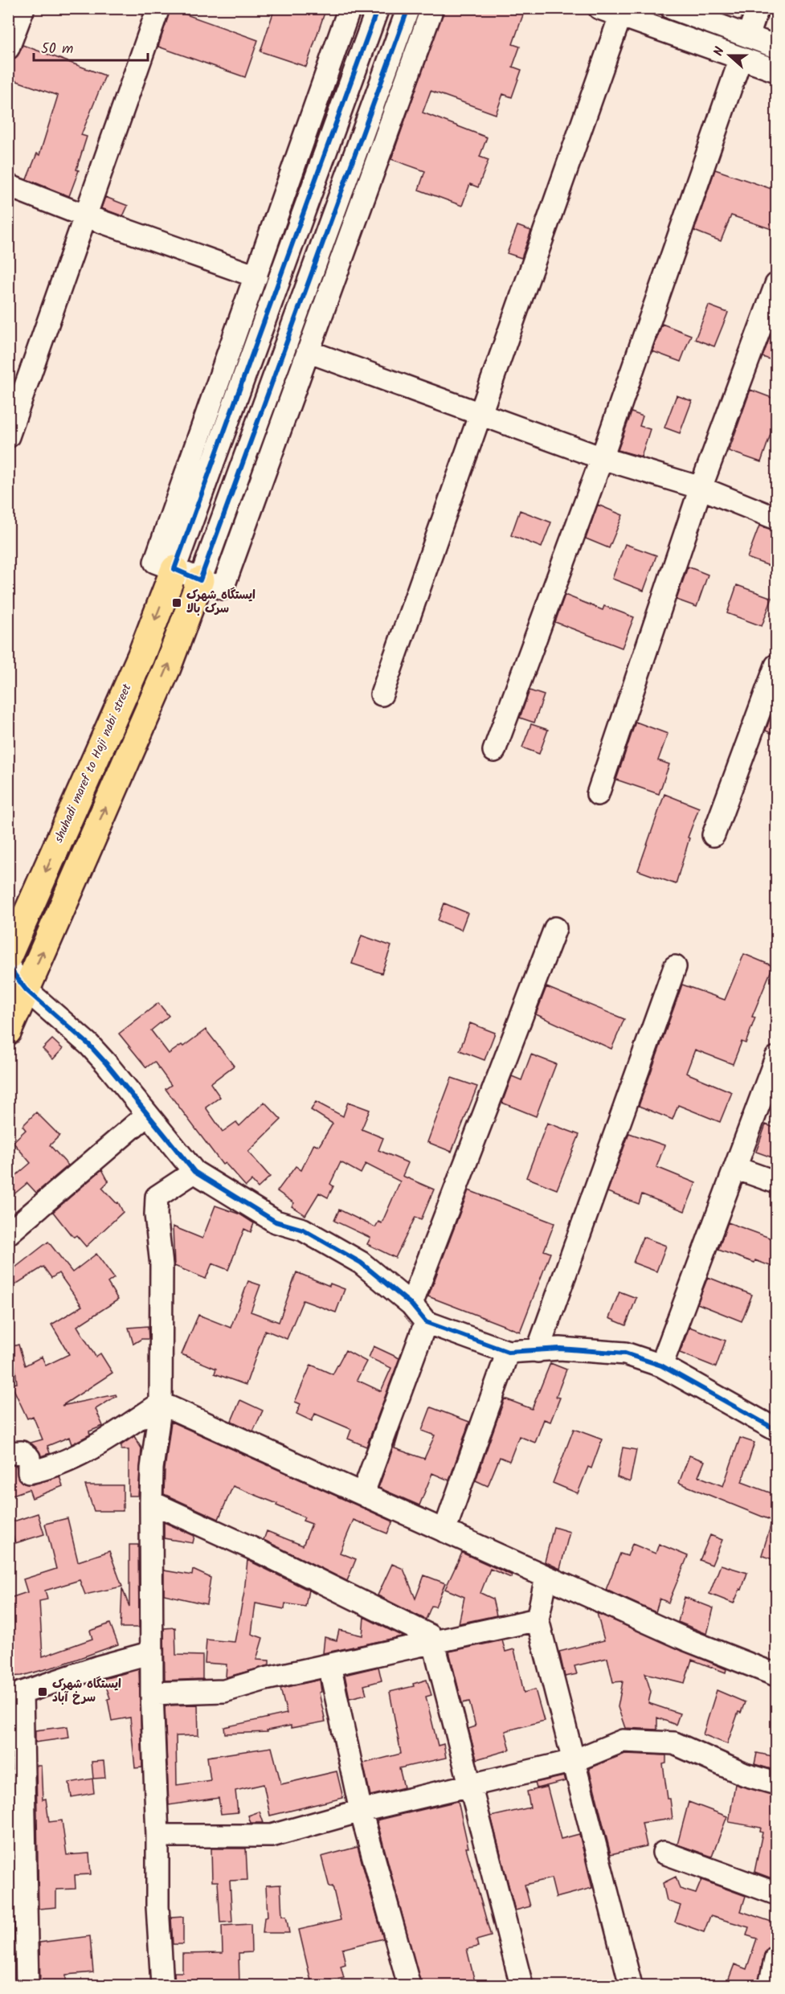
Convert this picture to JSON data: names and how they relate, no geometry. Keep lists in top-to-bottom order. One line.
{"streets":{"main road":["shuhadi maref to Haji nabi street"]},"places":{"transit":["ایستگاه شهرک سرک بالا","ایستگاه شهرک سرخ آباد"]},"scale_bar":"50 m","north":"left"}
